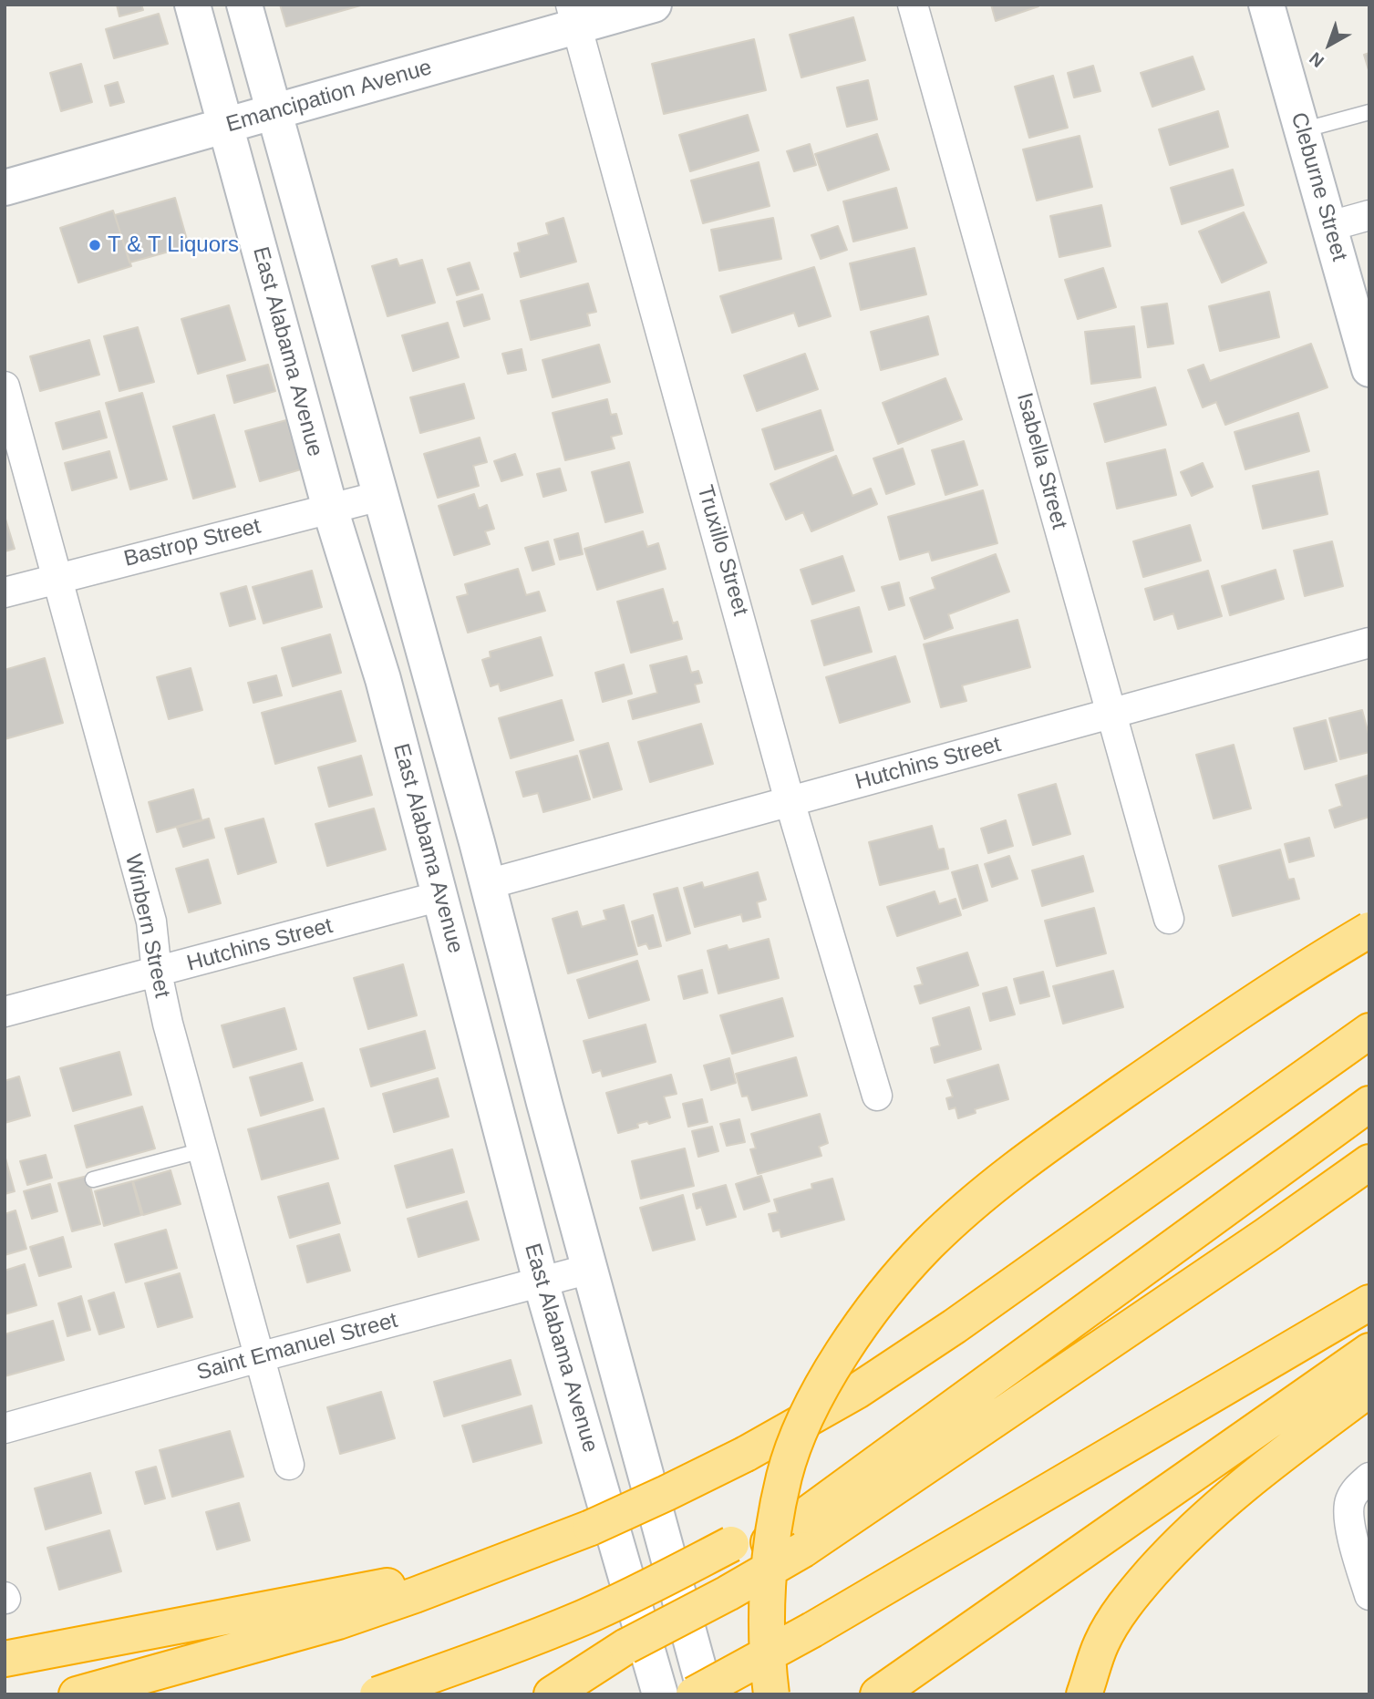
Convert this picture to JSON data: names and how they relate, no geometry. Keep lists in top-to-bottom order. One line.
{"streets":{"street":["Emancipation Avenue","Cleburne Street","East Alabama Avenue","Isabella Street","Bastrop Street","Truxillo Street","Hutchins Street","Winbern Street","Saint Emanuel Street"]},"crossings":[["Emancipation Avenue","East Alabama Avenue"],["Emancipation Avenue","Truxillo Street"],["East Alabama Avenue","Bastrop Street"],["East Alabama Avenue","Hutchins Street"],["East Alabama Avenue","Saint Emanuel Street"],["Isabella Street","Hutchins Street"],["Bastrop Street","Winbern Street"],["Truxillo Street","Hutchins Street"],["Hutchins Street","Winbern Street"],["Winbern Street","Saint Emanuel Street"]],"places":["T & T Liquors"],"north":"bottom left"}
